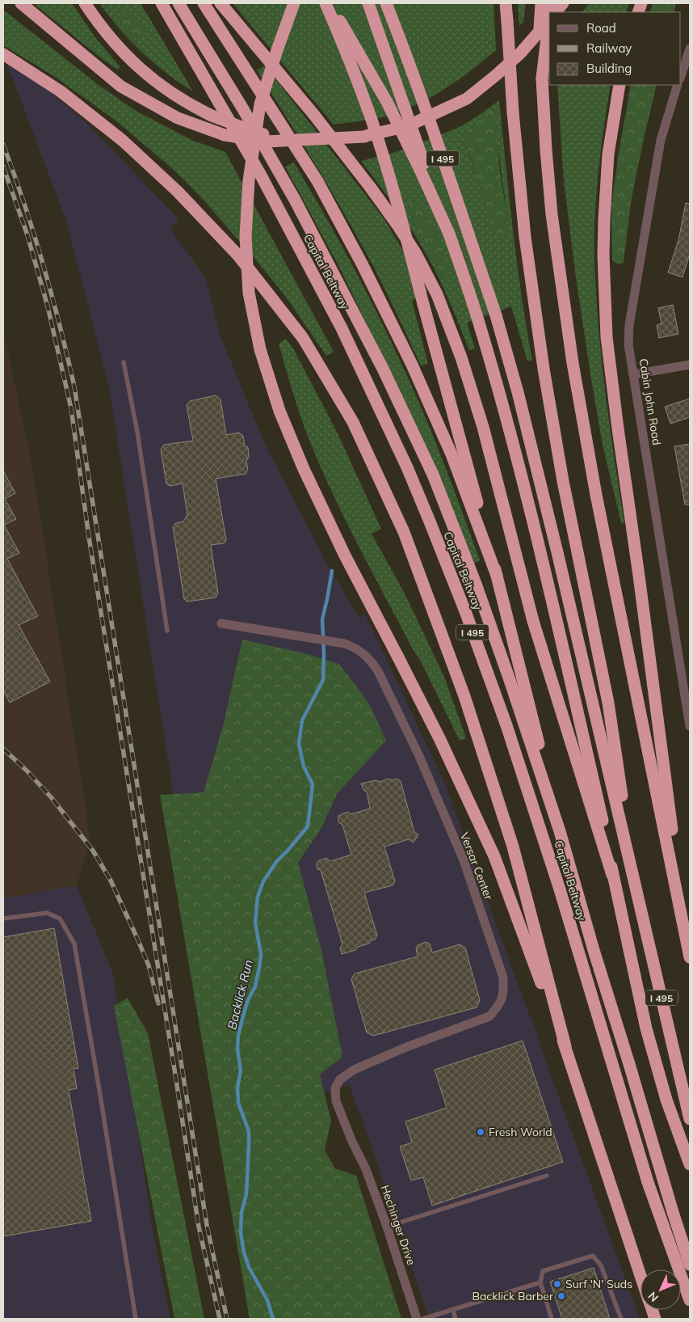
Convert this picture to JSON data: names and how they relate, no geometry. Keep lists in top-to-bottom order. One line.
{"streets":{"highway":["I 495","Capital Beltway"],"street":["Cabin John Road","Versar Center","Hechinger Drive"]},"crossings":[["Versar Center","Hechinger Drive"]],"water":["Backlick Run"],"places":["Fresh World","Surf 'N' Suds","Backlick Barber"],"legend":["Road","Railway","Building"],"north":"bottom left"}
